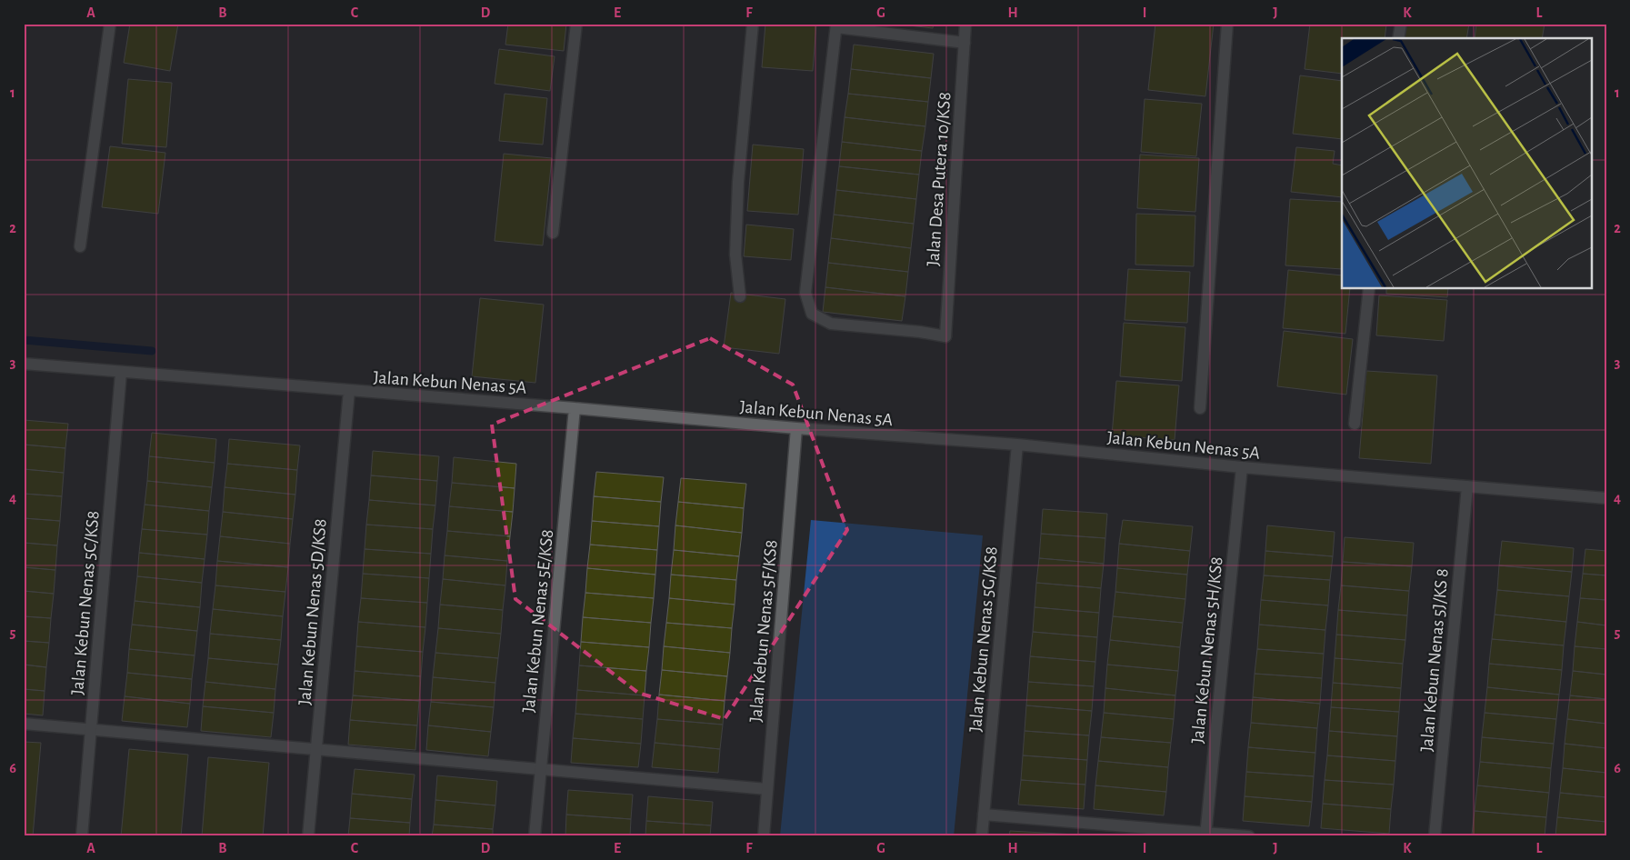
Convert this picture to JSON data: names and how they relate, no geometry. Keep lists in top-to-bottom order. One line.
{"streets":{"street":["Jalan Desa Putera 10/KS8","Jalan Kebun Nenas 5A","Jalan Kebun Nenas 5C/KS8","Jalan Kebun Nenas 5D/KS8","Jalan Kebun Nenas 5E/KS8","Jalan Kebun Nenas 5F/KS8","Jalan Kebun Nenas 5G/KS8","Jalan Kebun Nenas 5H/KS8","Jalan Kebun Nenas 5J/KS 8"]},"crossings":[["Jalan Kebun Nenas 5A","Jalan Kebun Nenas 5C/KS8"],["Jalan Kebun Nenas 5A","Jalan Kebun Nenas 5D/KS8"],["Jalan Kebun Nenas 5A","Jalan Kebun Nenas 5E/KS8"],["Jalan Kebun Nenas 5A","Jalan Kebun Nenas 5F/KS8"],["Jalan Kebun Nenas 5A","Jalan Kebun Nenas 5G/KS8"],["Jalan Kebun Nenas 5A","Jalan Kebun Nenas 5H/KS8"],["Jalan Kebun Nenas 5A","Jalan Kebun Nenas 5J/KS 8"]],"grid":{"columns":["A","B","C","D","E","F","G","H","I","J","K","L"],"rows":["1","2","3","4","5","6"]}}
